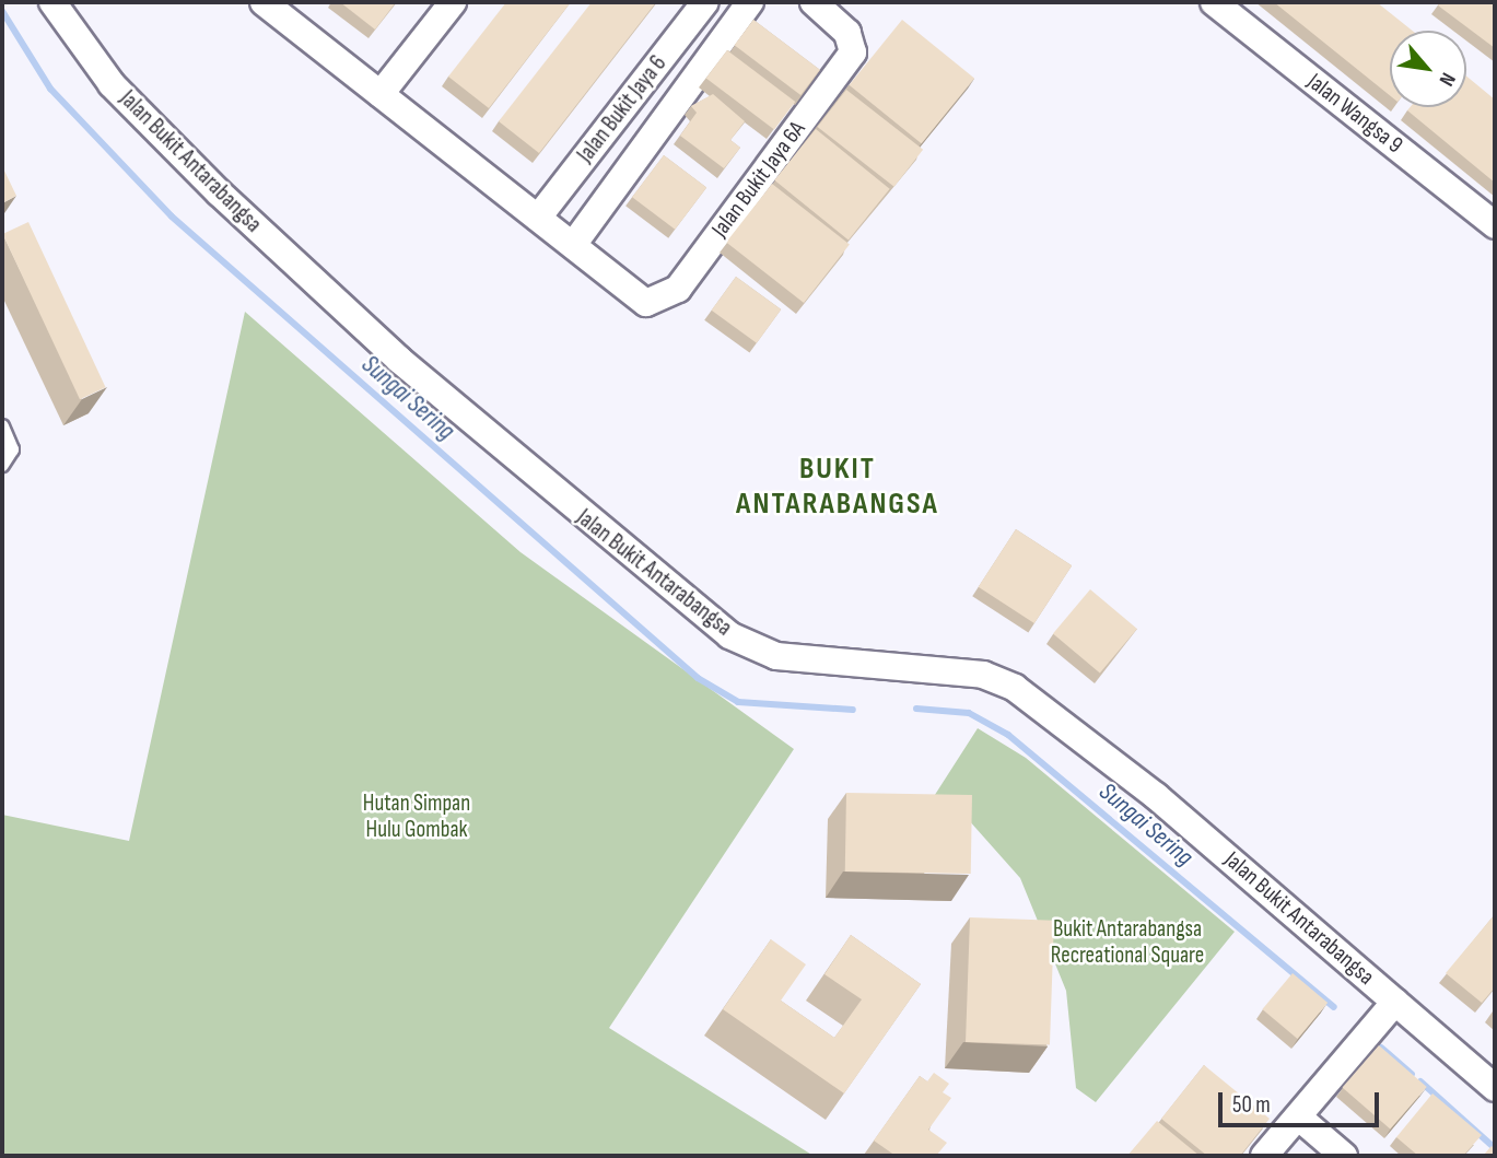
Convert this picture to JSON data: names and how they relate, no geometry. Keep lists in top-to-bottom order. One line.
{"streets":{"street":["Jalan Bukit Jaya 6","Jalan Wangsa 9","Jalan Bukit Antarabangsa","Jalan Bukit Jaya 6A"]},"districts":["BUKIT ANTARABANGSA"],"water":["Sungai Sering"],"parks":["Hutan Simpan Hulu Gombak","Bukit Antarabangsa Recreational Square"],"scale_bar":"50 m","north":"bottom right"}
